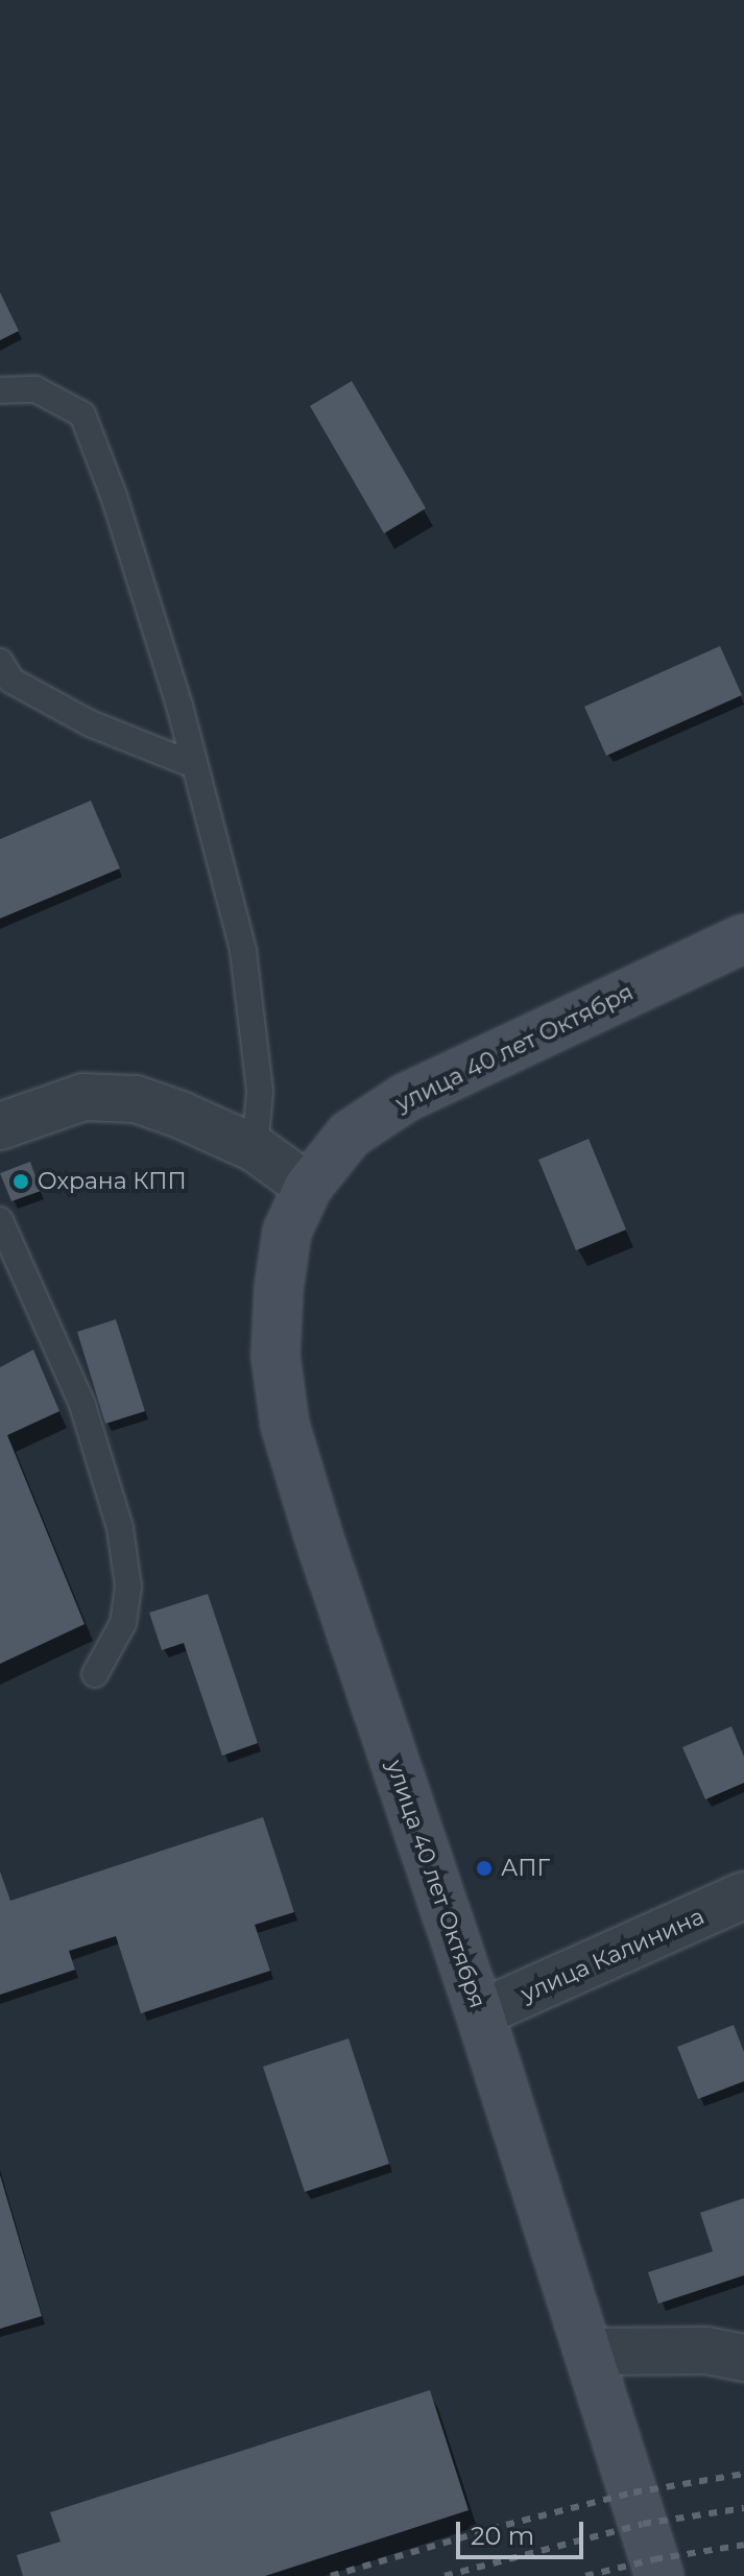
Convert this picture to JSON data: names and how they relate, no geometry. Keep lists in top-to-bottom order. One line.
{"streets":{"street":["улица 40 лет Октября","улица Калинина"]},"crossings":[["улица 40 лет Октября","улица Калинина"]],"places":["Охрана КПП","АПГ"],"scale_bar":"20 m"}
